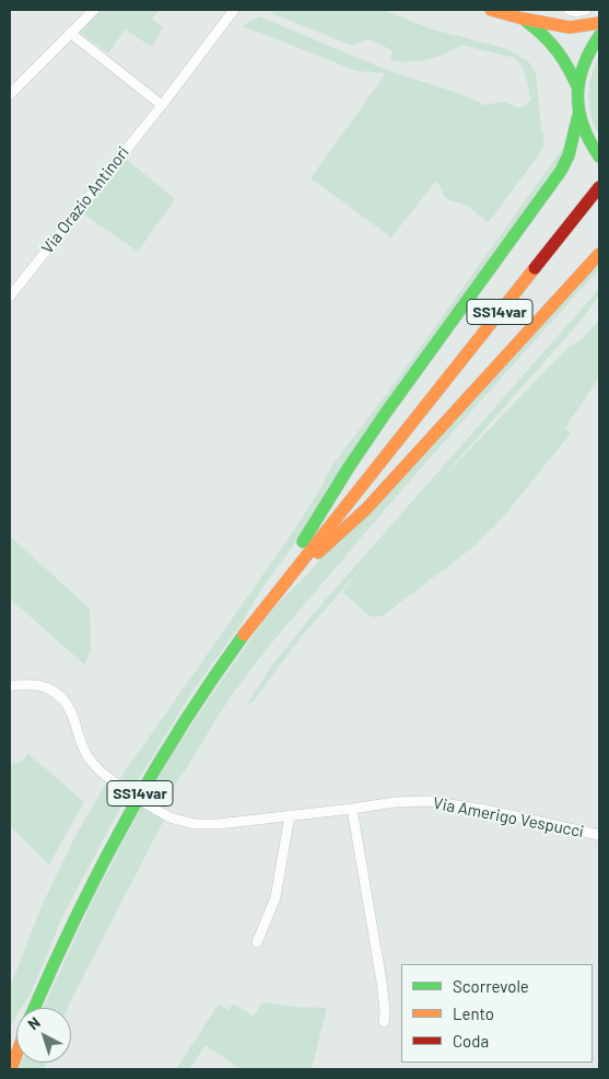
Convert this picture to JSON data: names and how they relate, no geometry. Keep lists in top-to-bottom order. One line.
{"streets":{"main road":["SS14var"],"street":["Via Orazio Antinori","Via Amerigo Vespucci"]},"legend":["Scorrevole","Lento","Coda"],"north":"top left"}
